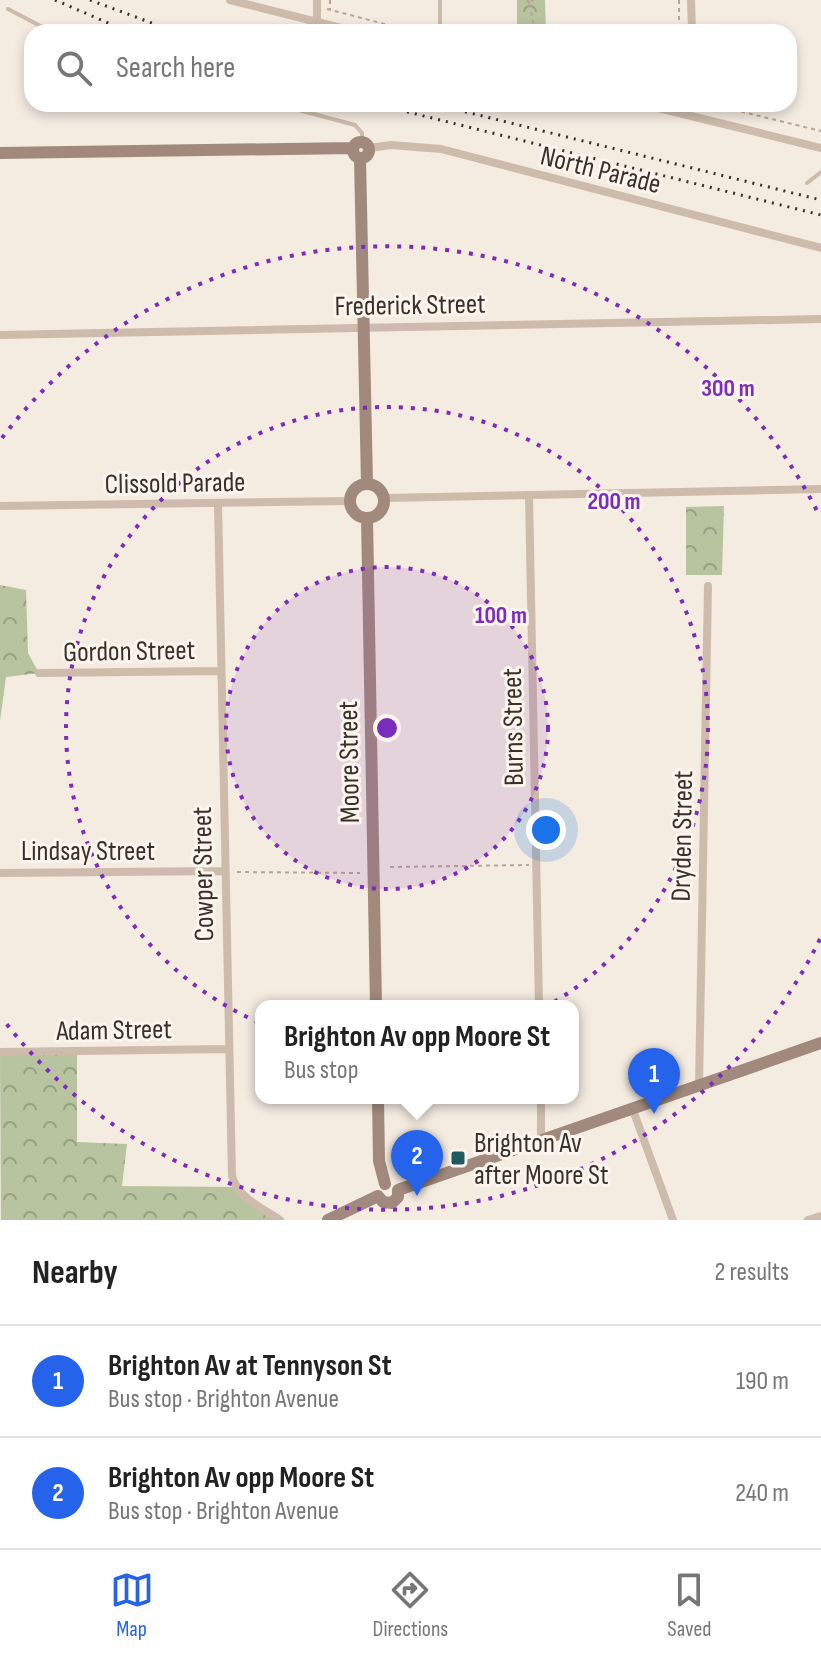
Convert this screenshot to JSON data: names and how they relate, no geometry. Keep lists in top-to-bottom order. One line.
{"streets":{"street":["North Parade","Frederick Street","Clissold Parade","Gordon Street","Burns Street","Moore Street","Dryden Street","Lindsay Street","Cowper Street","Adam Street"]},"crossings":[["Clissold Parade","Moore Street"],["Clissold Parade","Cowper Street"],["Gordon Street","Cowper Street"],["Lindsay Street","Cowper Street"],["Cowper Street","Adam Street"]],"places":{"transit":["Brighton Av after Moore St"]},"page":{"search":"Search here","popup":["Brighton Av opp Moore St","Bus stop"],"pins":["1","2"],"heading":["Nearby","2 results"],"list":[{"mark":"1","name":"Brighton Av at Tennyson St","note":"Bus stop · Brighton Avenue","value":"190 m"},{"mark":"2","name":"Brighton Av opp Moore St","note":"Bus stop · Brighton Avenue","value":"240 m"}],"nav":["Map","Directions","Saved"]},"rings":["300 m","200 m","100 m"]}
